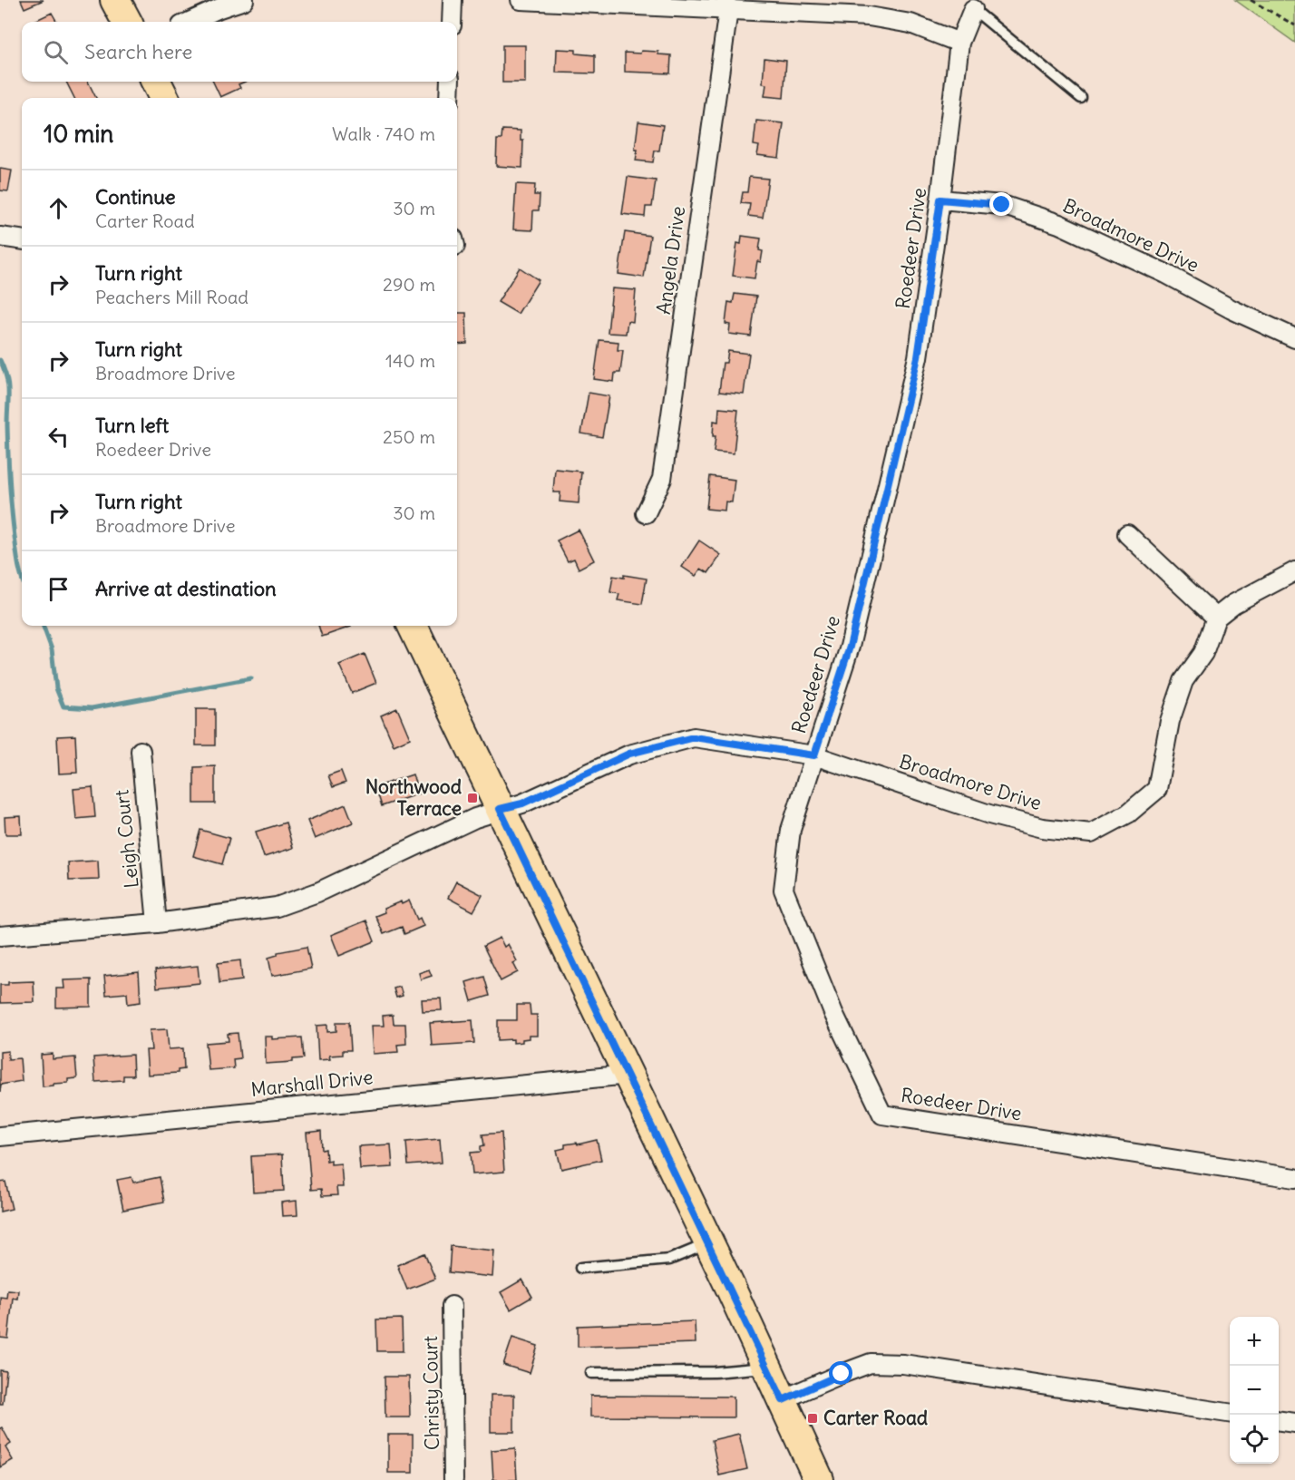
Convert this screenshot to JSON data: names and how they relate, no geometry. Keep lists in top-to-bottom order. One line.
{"streets":{"street":["Broadmore Drive","Roedeer Drive","Angela Drive","Leigh Court","Marshall Drive","Christy Court"]},"crossings":[["Broadmore Drive","Roedeer Drive"]],"places":{"transit":["Northwood Terrace","Carter Road"]},"page":{"search":"Search here","heading":["10 min","Walk · 740 m"],"list":[["Continue","Carter Road","30 m"],["Turn right","Peachers Mill Road","290 m"],["Turn right","Broadmore Drive","140 m"],["Turn left","Roedeer Drive","250 m"],["Turn right","Broadmore Drive","30 m"],"Arrive at destination"],"map_buttons":["+","−"]}}
